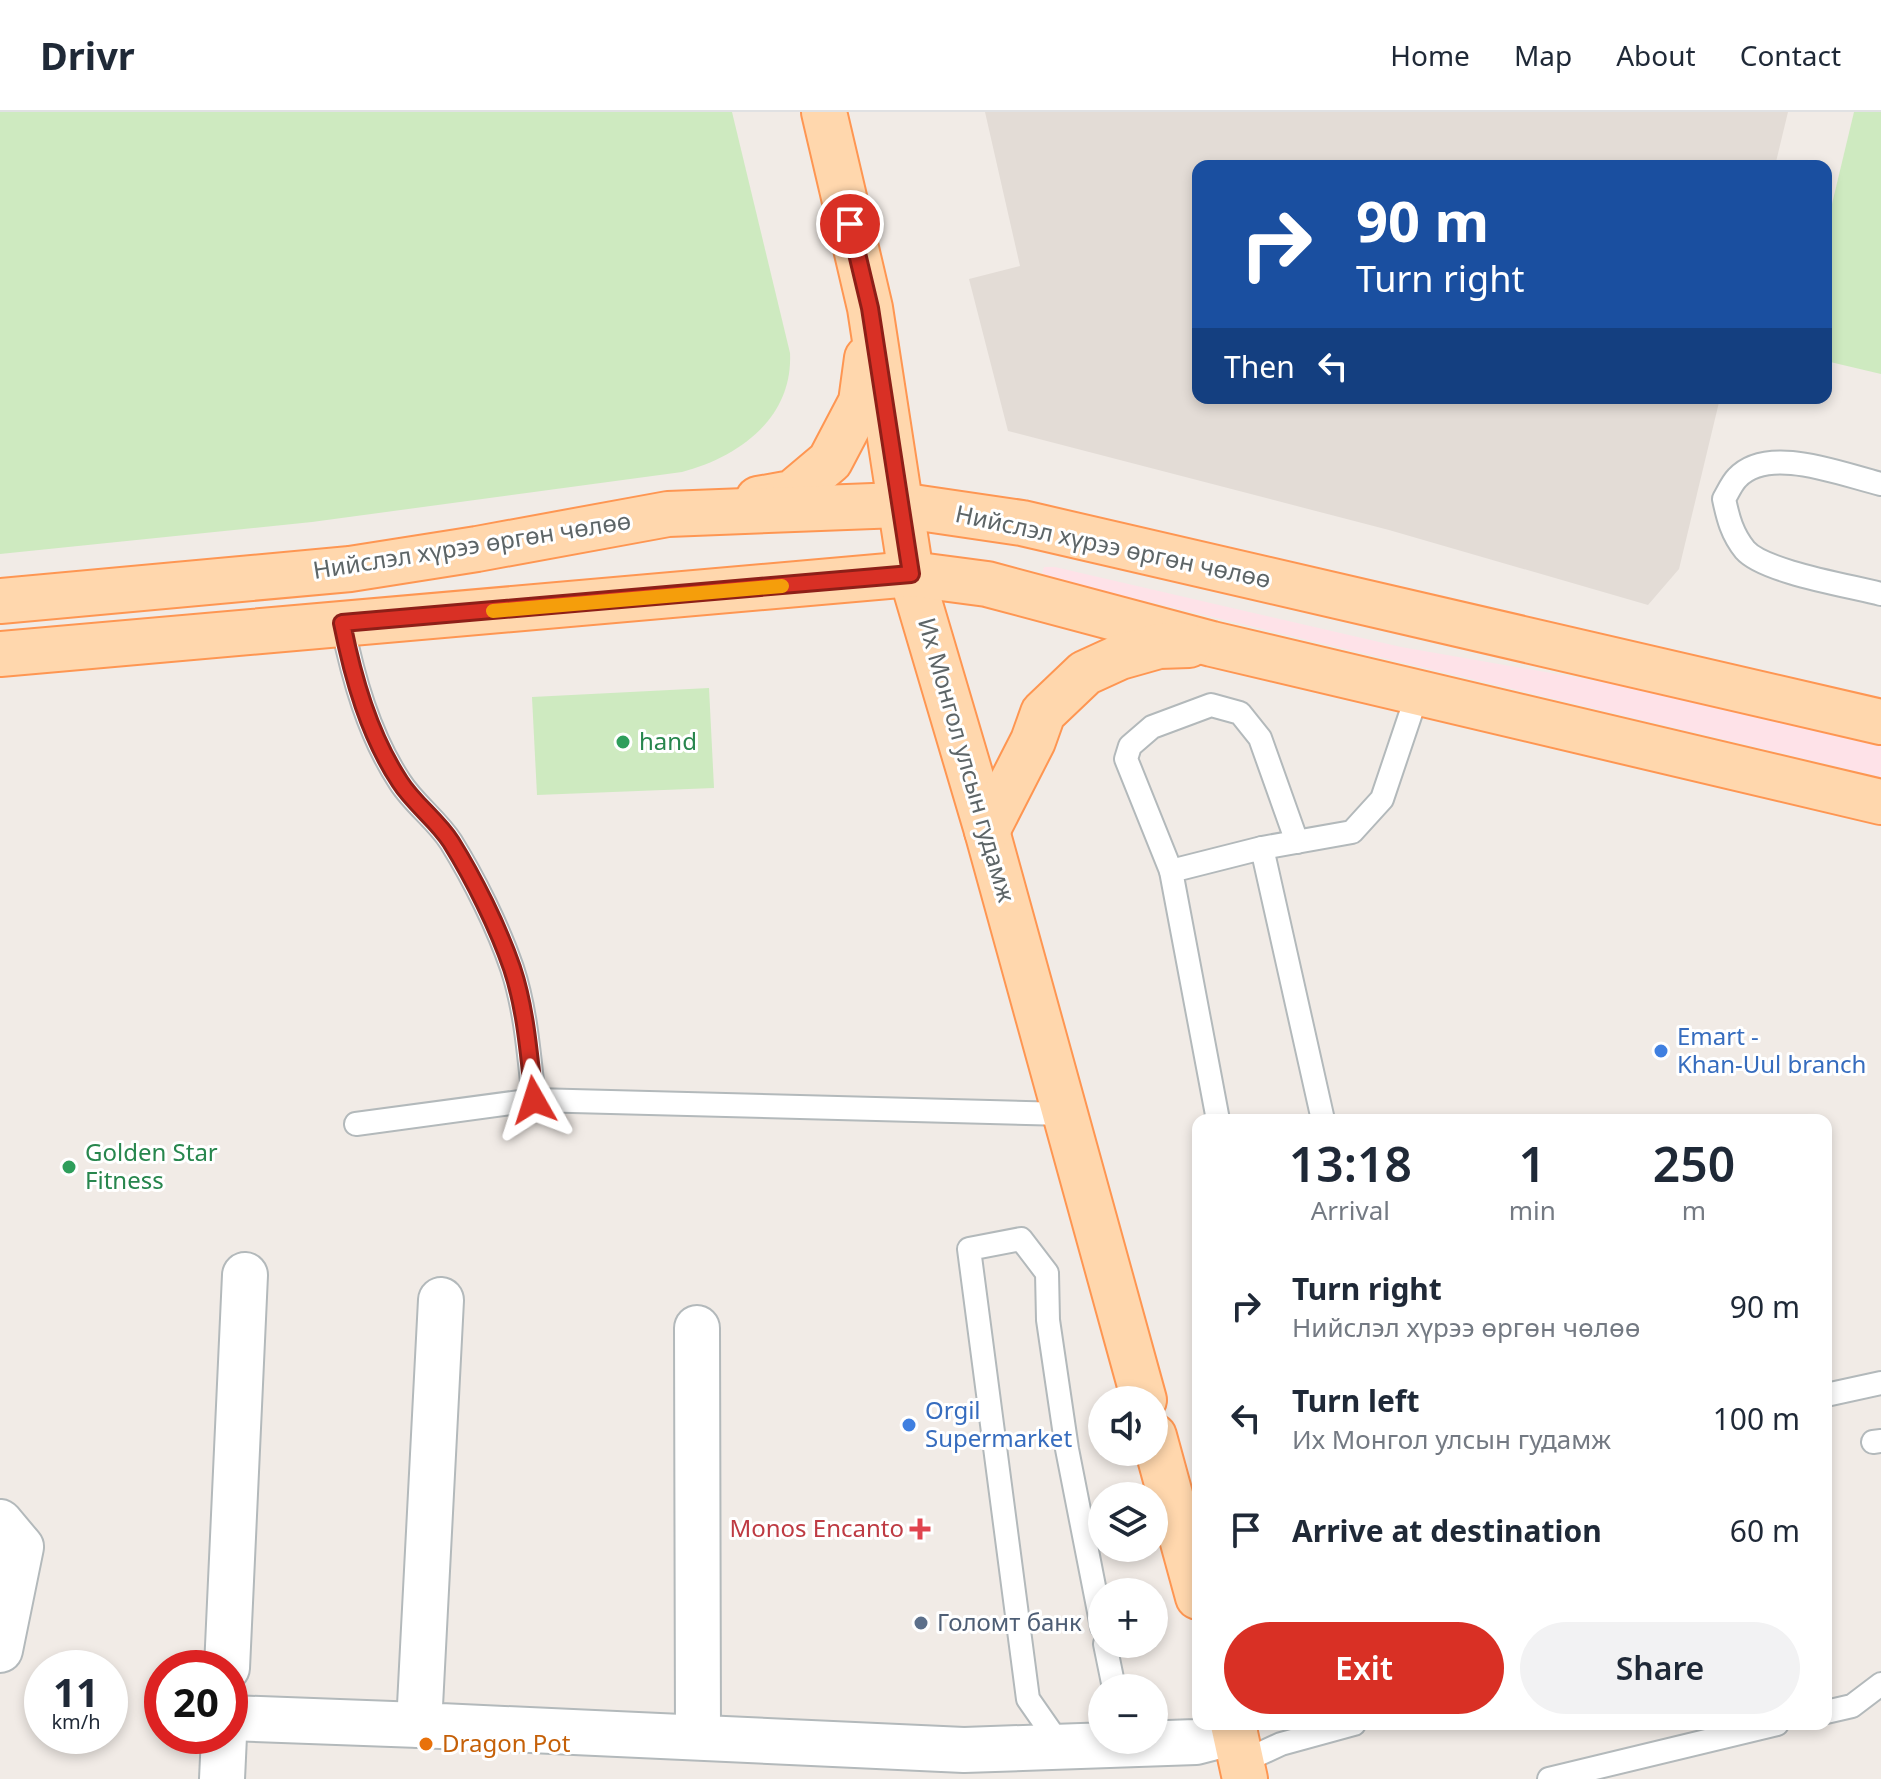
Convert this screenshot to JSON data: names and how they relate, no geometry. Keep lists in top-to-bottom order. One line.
{"streets":{"main road":["Нийслэл хүрээ өргөн чөлөө","Их Монгол улсын гудамж"]},"crossings":[["Нийслэл хүрээ өргөн чөлөө","Их Монгол улсын гудамж"]],"places":{"other":["hand","Emart - Khan-Uul branch","Golden Star Fitness","Orgil Supermarket","Голомт банк","Dragon Pot"],"health":["Monos Encanto"]},"page":{"header":"Drivr","nav":["Home","Map","About","Contact"],"turn":["90 m","Turn right"],"then":"Then","eta":["13:18","Arrival","1","min","250","m"],"list":[{"name":"Turn right","note":"Нийслэл хүрээ өргөн чөлөө","value":"90 m"},{"name":"Turn left","note":"Их Монгол улсын гудамж","value":"100 m"},{"name":"Arrive at destination","value":"60 m"}],"map_buttons":["+","−"],"buttons":["Exit","Share"],"speed":"11 km/h","limit":"20"}}
